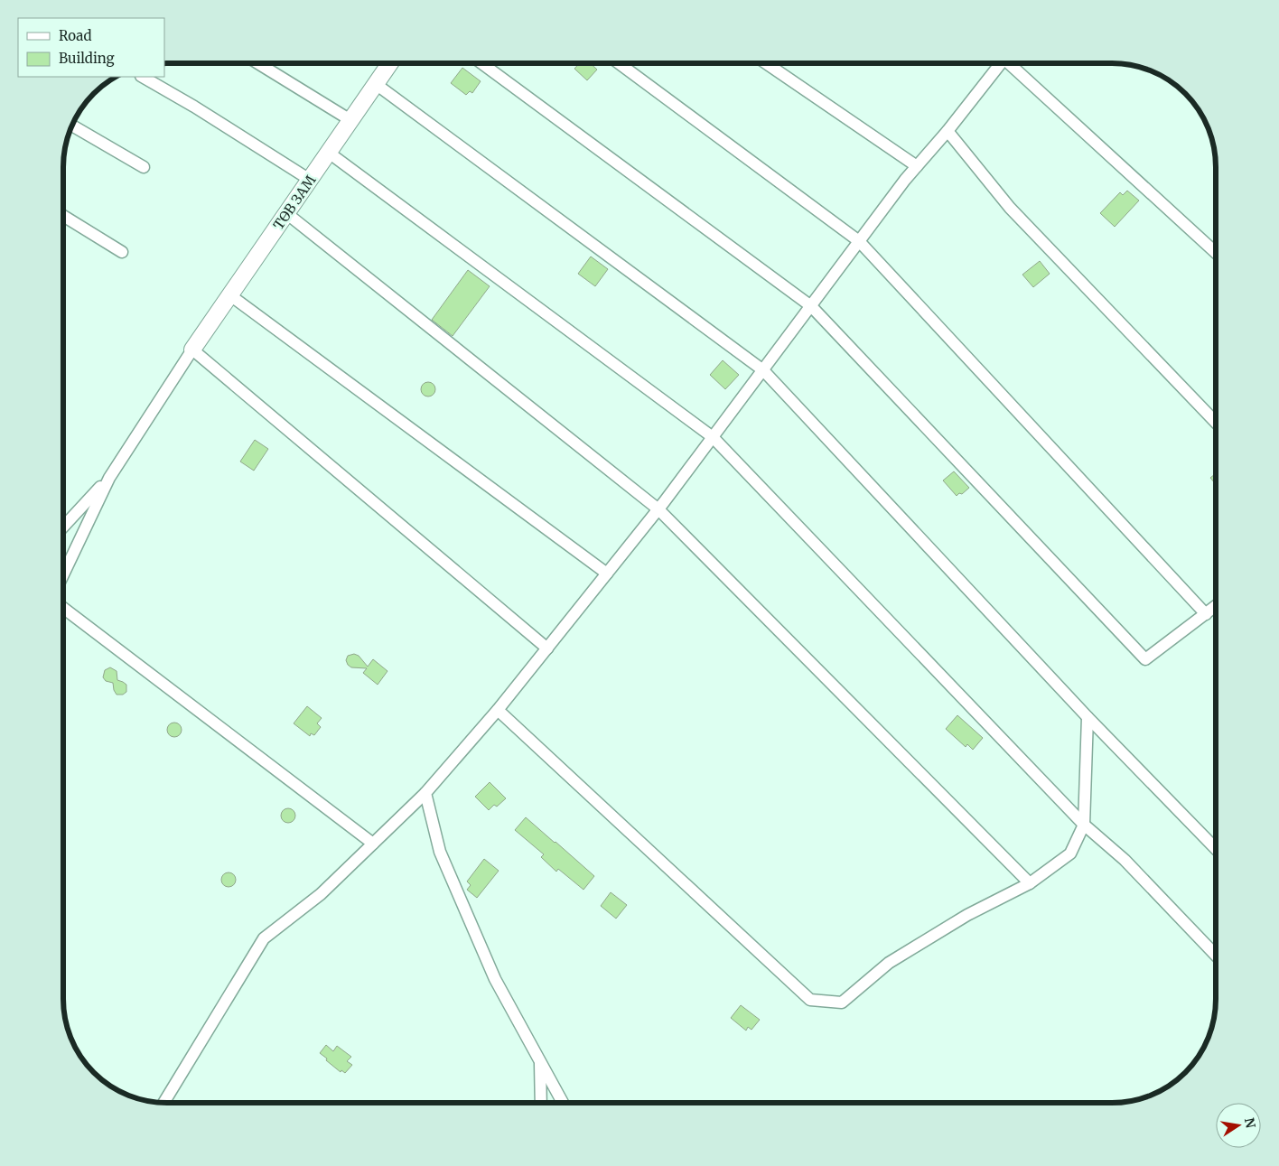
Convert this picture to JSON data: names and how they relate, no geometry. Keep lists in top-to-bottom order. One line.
{"streets":{"street":["ТӨВ ЗАМ"]},"legend":["Road","Building"],"north":"right"}
